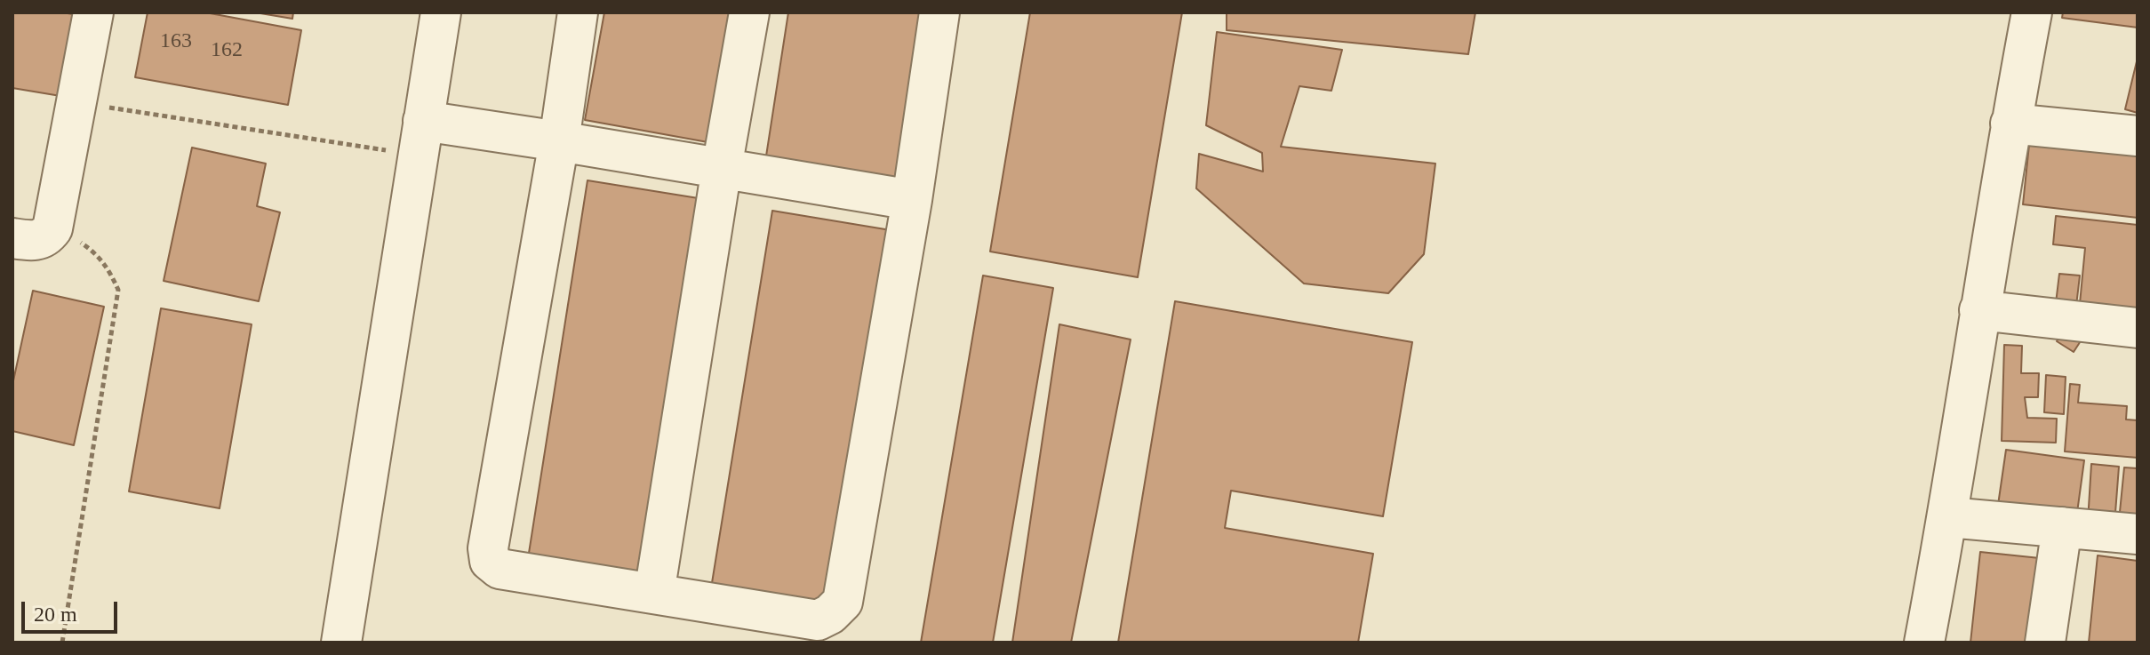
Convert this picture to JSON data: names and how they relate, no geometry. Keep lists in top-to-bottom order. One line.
{"house_numbers":["163","162"],"scale_bar":"20 m"}
